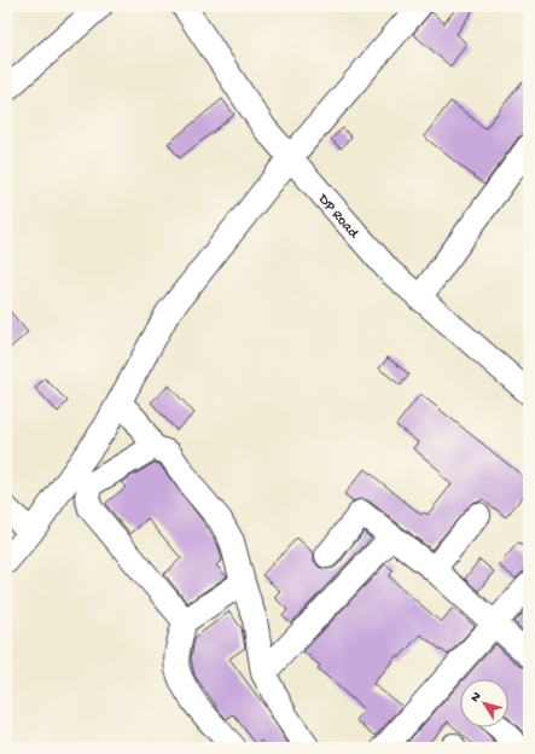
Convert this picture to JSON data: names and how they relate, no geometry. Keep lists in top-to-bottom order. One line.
{"streets":{"street":["DP Road"]},"north":"top left"}
